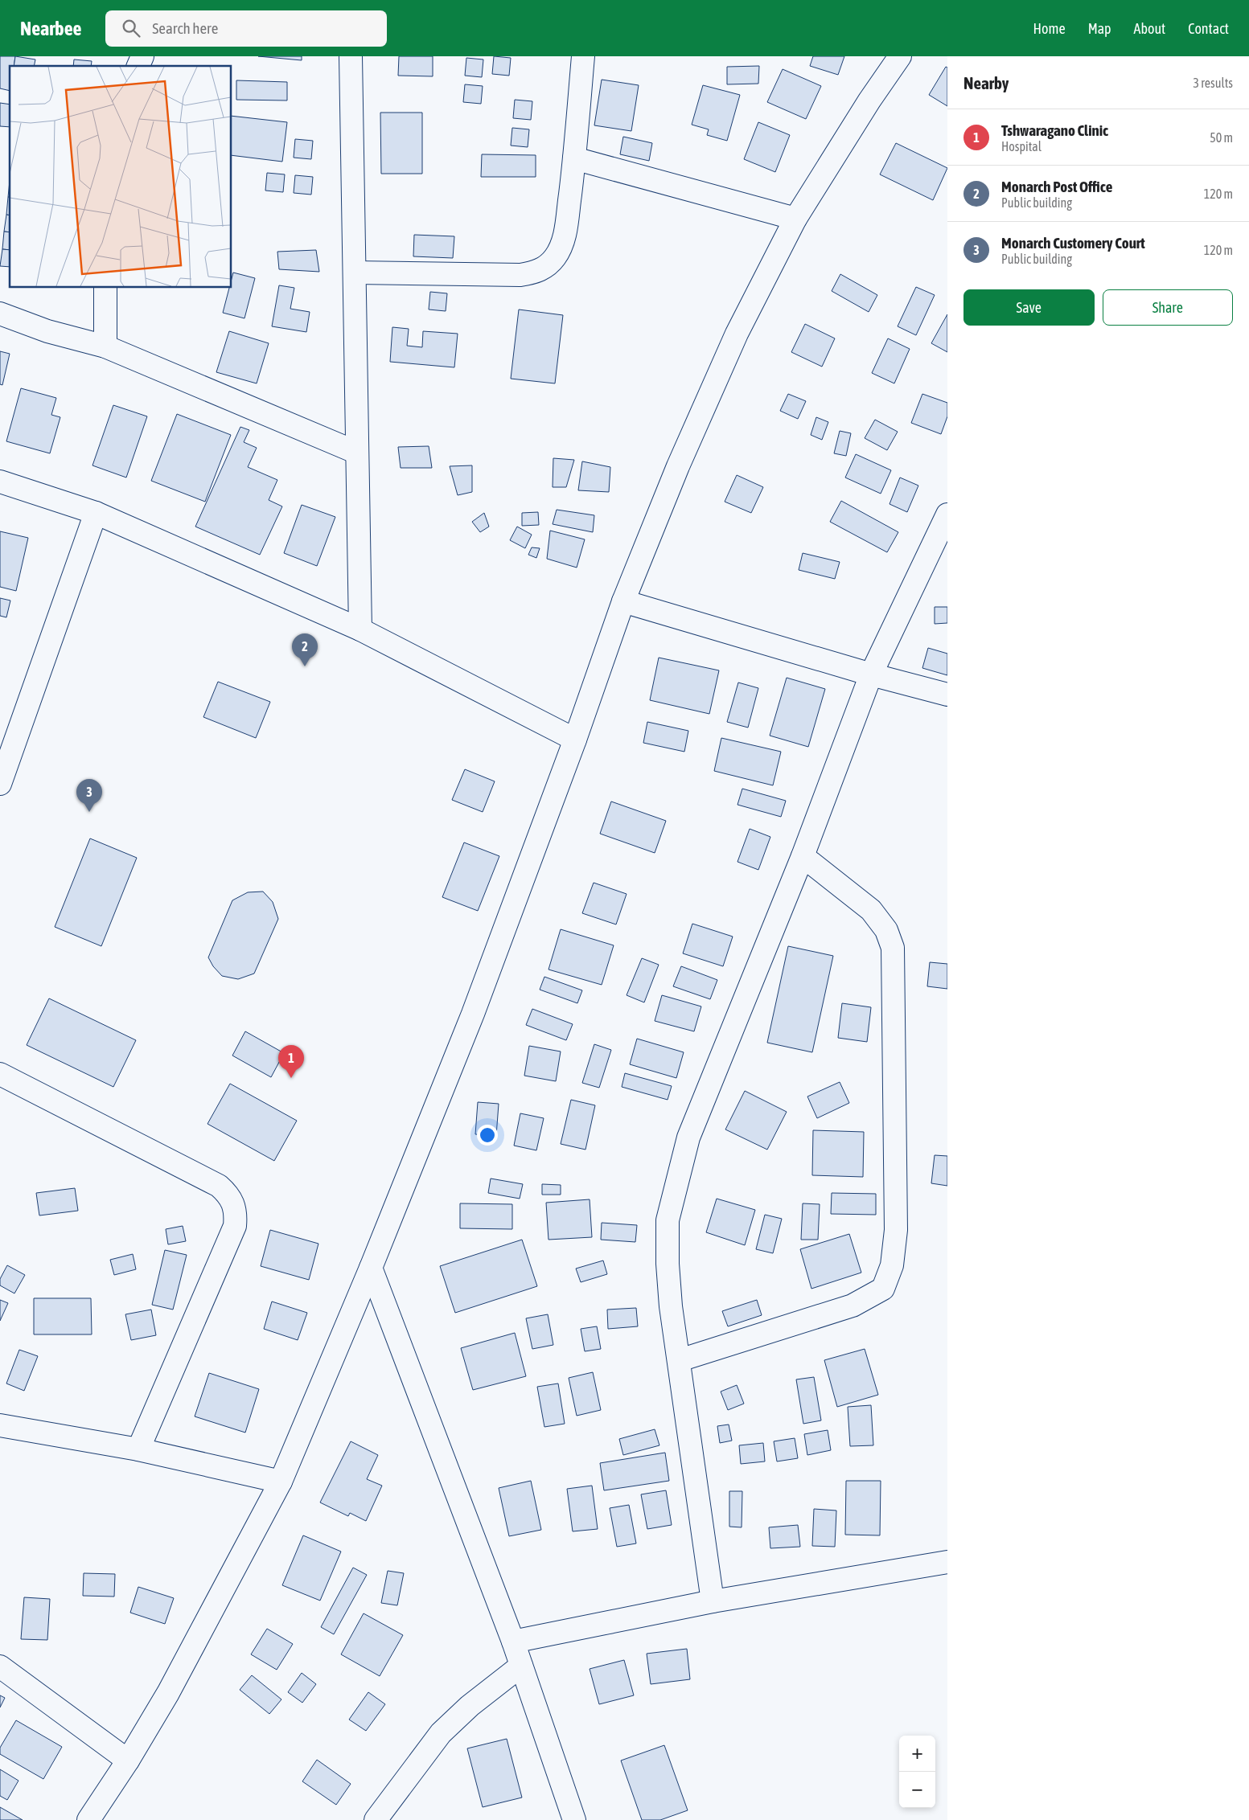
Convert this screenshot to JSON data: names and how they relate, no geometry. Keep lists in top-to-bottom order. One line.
{"page":{"header":"Nearbee","search":"Search here","nav":["Home","Map","About","Contact"],"heading":["Nearby","3 results"],"list":[{"mark":"1","name":"Tshwaragano Clinic","note":"Hospital","value":"50 m"},{"mark":"2","name":"Monarch Post Office","note":"Public building","value":"120 m"},{"mark":"3","name":"Monarch Customery Court","note":"Public building","value":"120 m"}],"buttons":["Save","Share"],"pins":["2","3","1"],"map_buttons":["+","−"]}}
